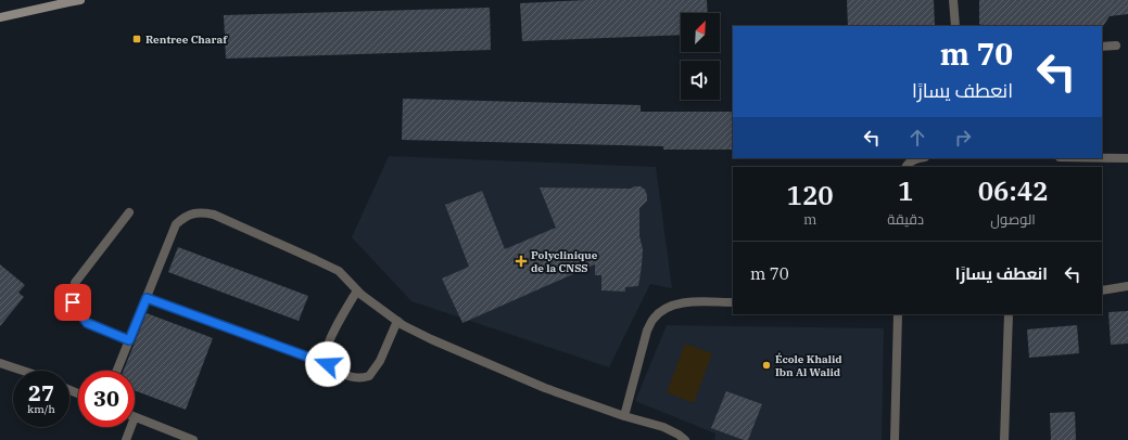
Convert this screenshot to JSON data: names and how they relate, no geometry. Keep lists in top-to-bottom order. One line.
{"places":{"transit":["Rentree Charaf"],"health":["Polyclinique de la CNSS"],"other":["École Khalid Ibn Al Walid"]},"north":"top right","page":{"turn":["70 m","انعطف يسارًا"],"eta":["06:42","الوصول","1","دقيقة","120","m"],"list":[{"name":"انعطف يسارًا","value":"70 m"}],"speed":"27 km/h","limit":"30"}}
